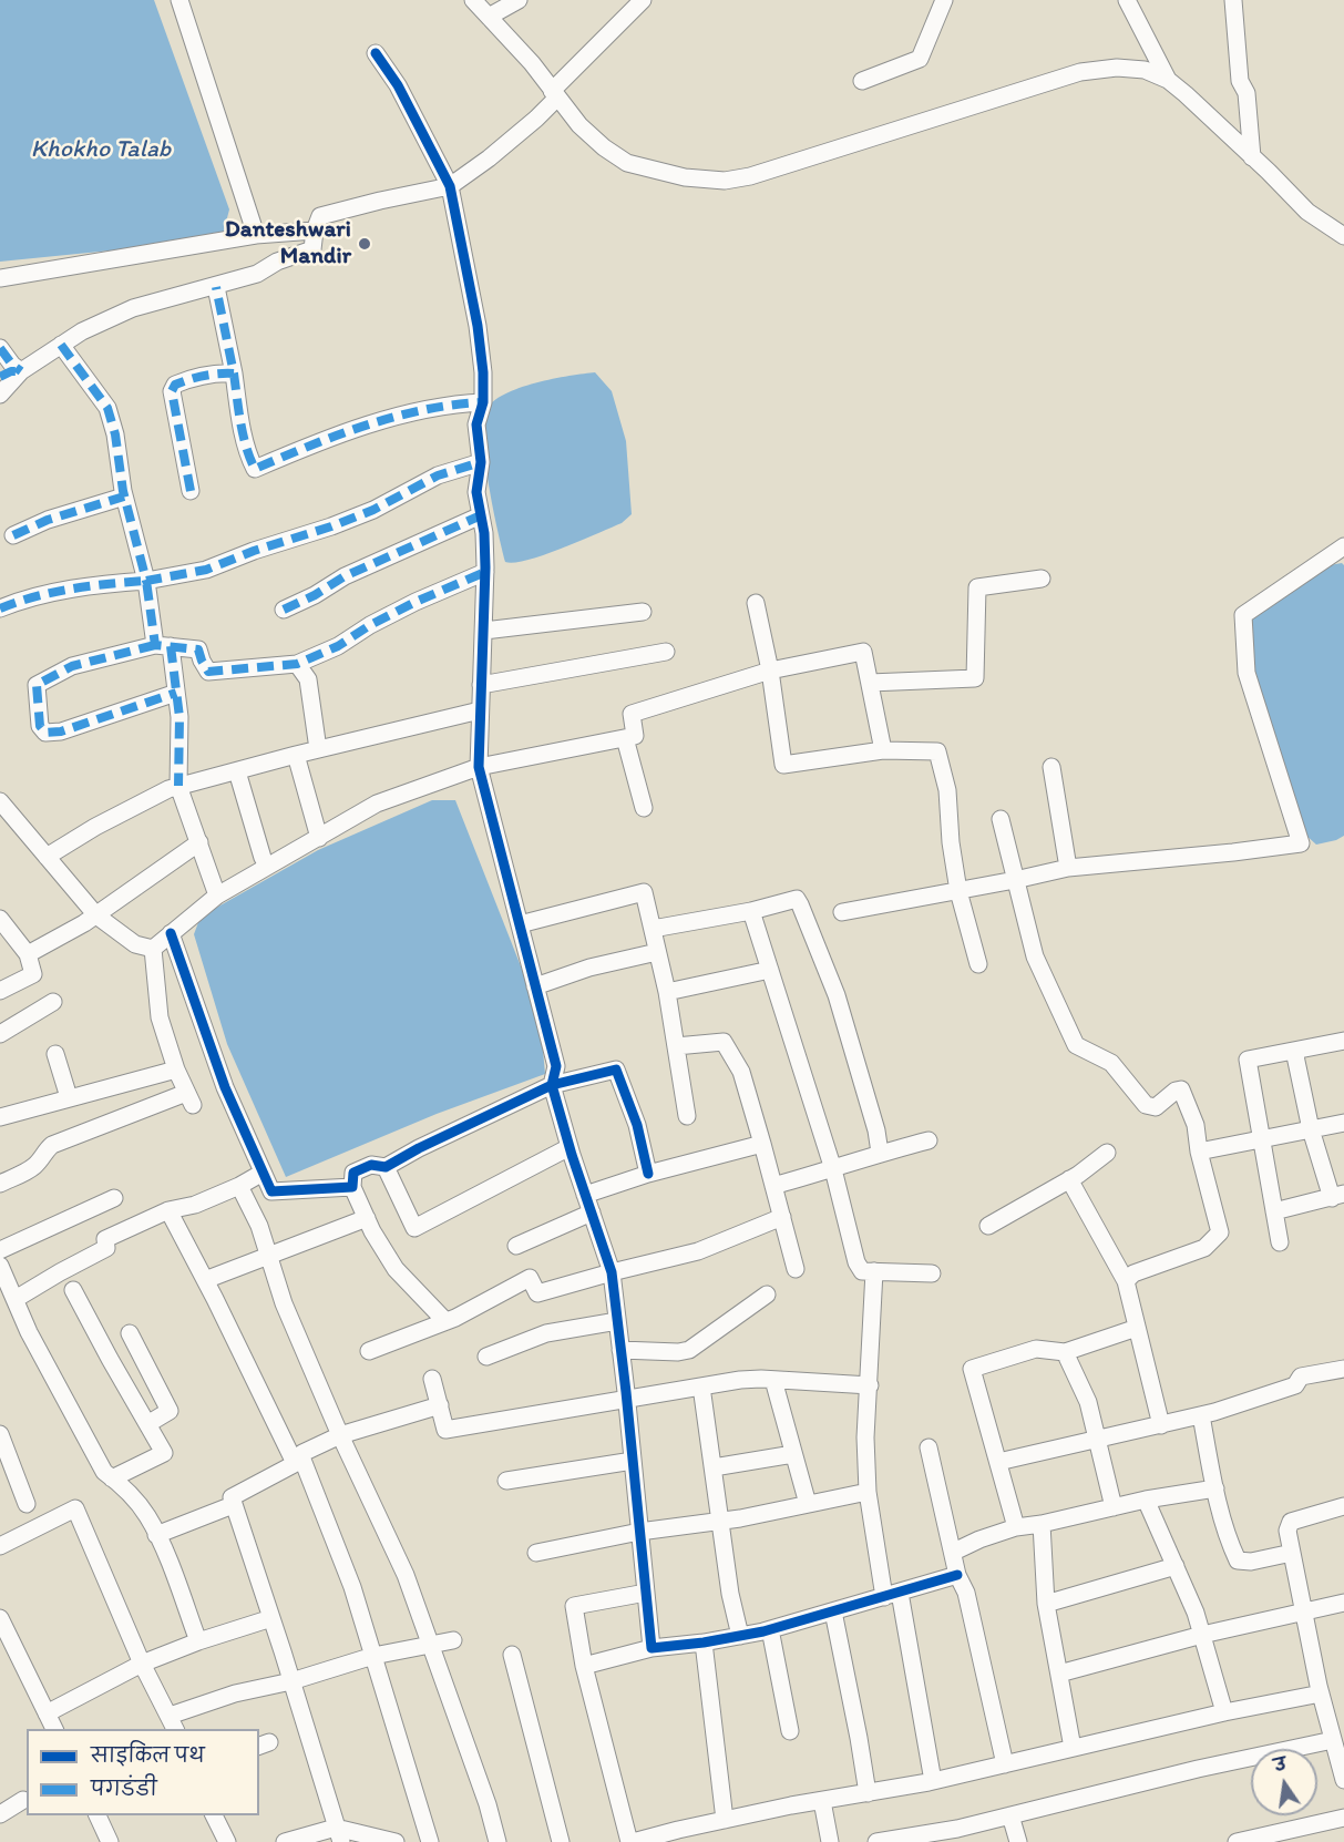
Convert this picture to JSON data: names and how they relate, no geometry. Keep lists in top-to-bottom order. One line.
{"water":["Khokho Talab"],"places":["Danteshwari Mandir"],"legend":["साइकिल पथ","पगडंडी"],"north":"top"}
